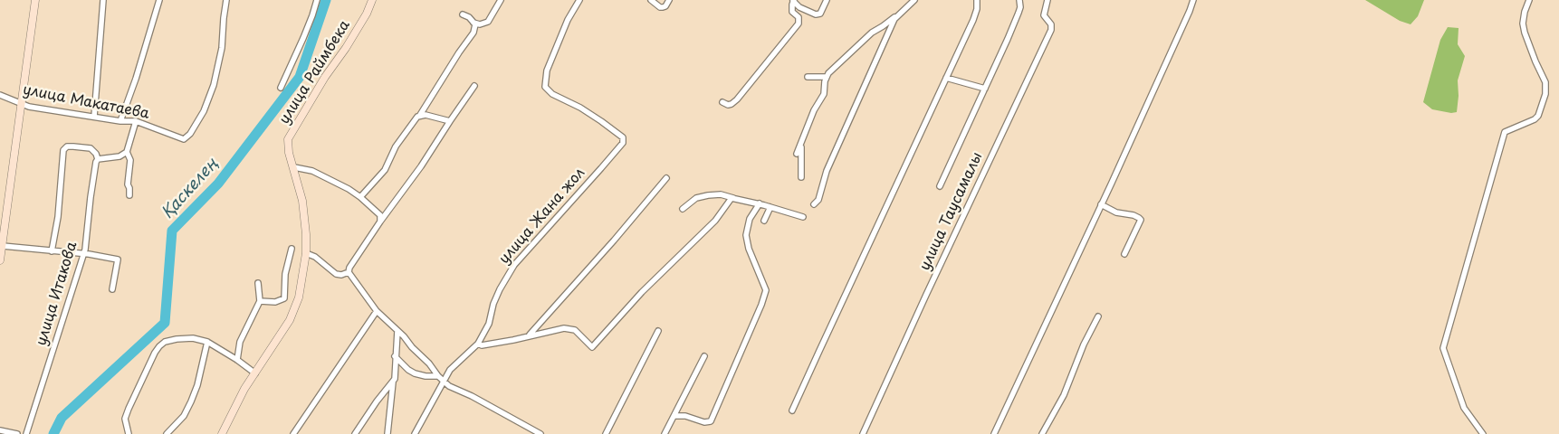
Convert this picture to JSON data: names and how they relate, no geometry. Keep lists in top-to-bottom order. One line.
{"streets":{"street":["улица Раймбека","улица Макатаева","улица Таусамалы","улица Жана жол","улица Итакова"]},"water":["Қаскелең"]}
